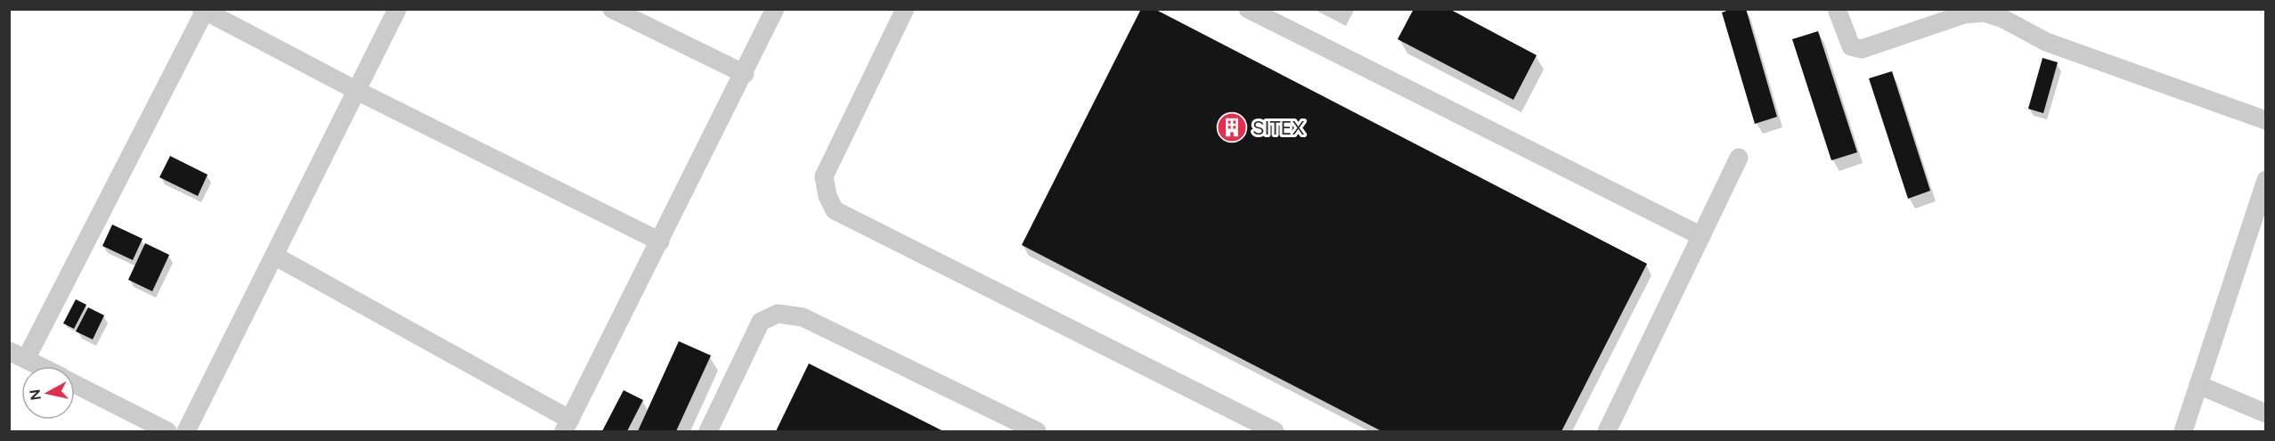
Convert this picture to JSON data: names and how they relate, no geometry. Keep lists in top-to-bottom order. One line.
{"places":{"building":["SITEX"]},"north":"left"}
